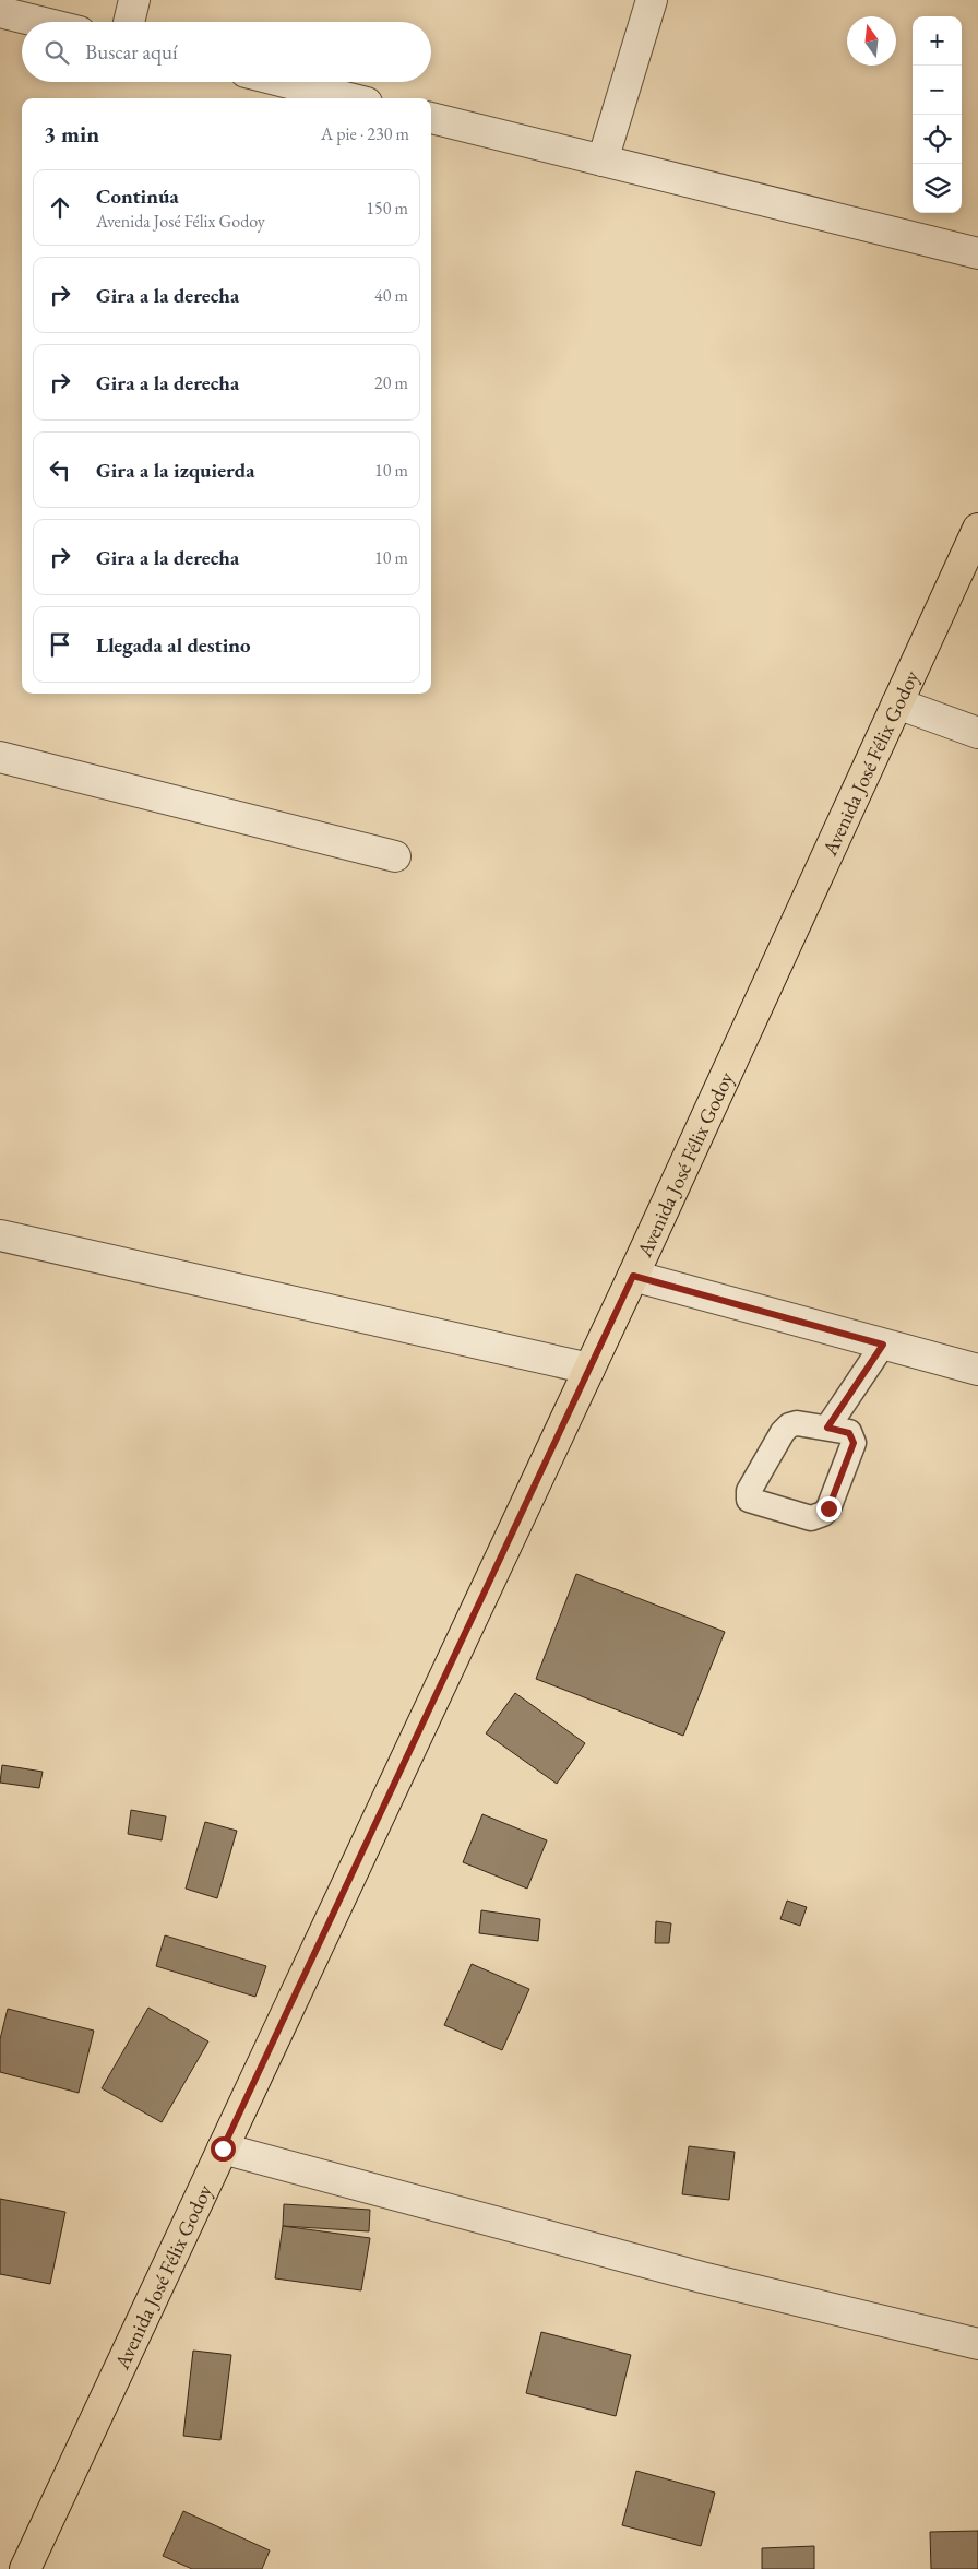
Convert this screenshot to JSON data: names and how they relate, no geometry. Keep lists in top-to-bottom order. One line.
{"streets":{"main road":["Avenida José Félix Godoy"]},"north":"top","page":{"map_buttons":["+","−"],"search":"Buscar aquí","heading":["3 min","A pie · 230 m"],"list":[["Continúa","Avenida José Félix Godoy","150 m"],["Gira a la derecha","40 m"],["Gira a la derecha","20 m"],["Gira a la izquierda","10 m"],["Gira a la derecha","10 m"],"Llegada al destino"]}}
